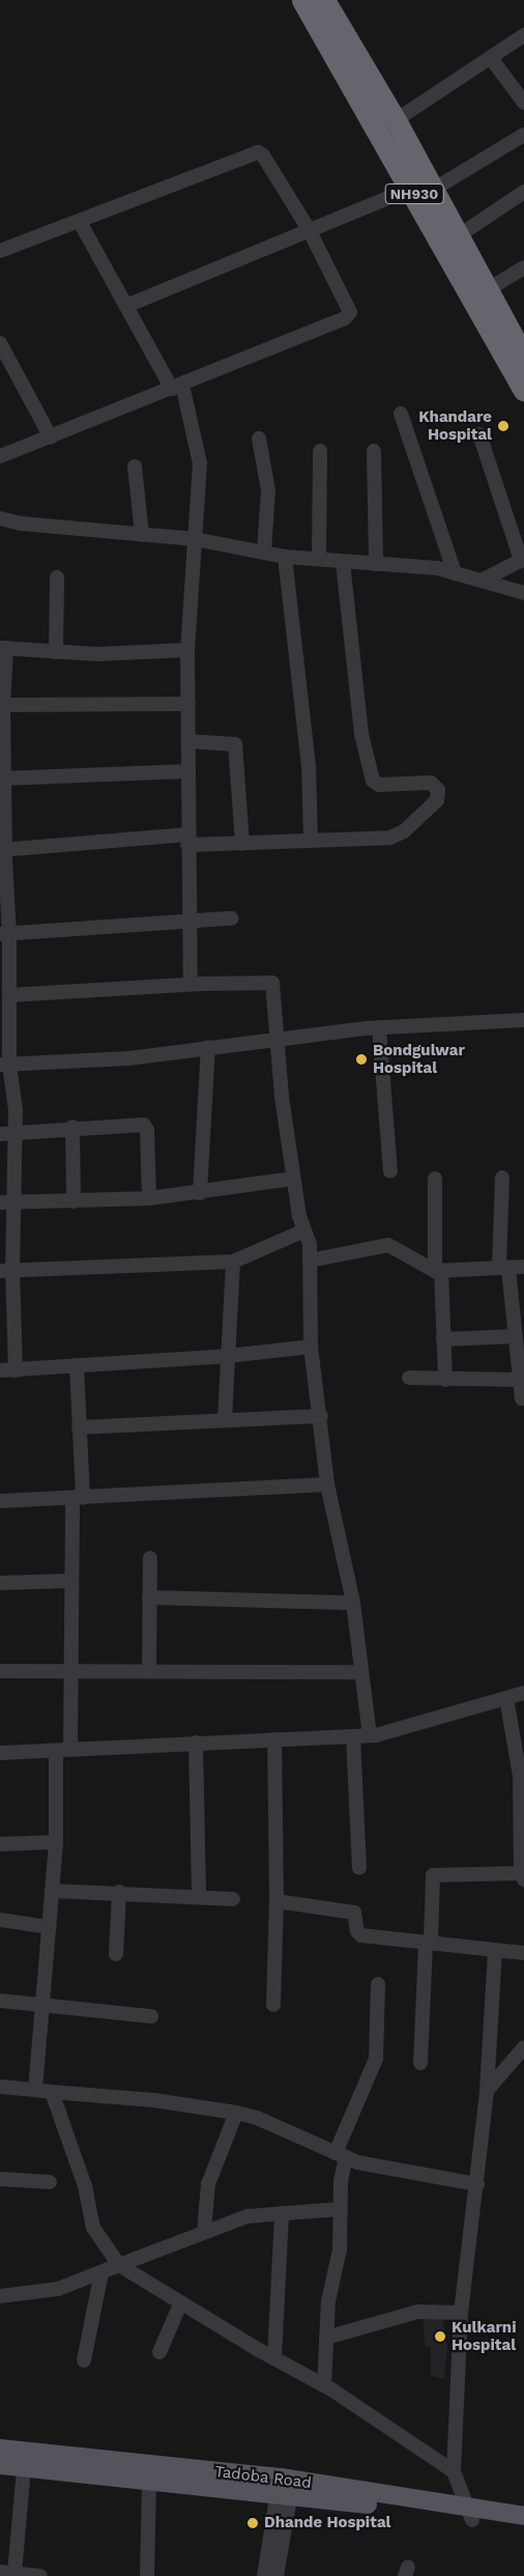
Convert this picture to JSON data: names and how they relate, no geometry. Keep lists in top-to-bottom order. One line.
{"streets":{"highway":["NH930"],"main road":["Tadoba Road"]},"places":["Khandare Hospital","Bondgulwar Hospital","Kulkarni Hospital","Dhande Hospital"]}
